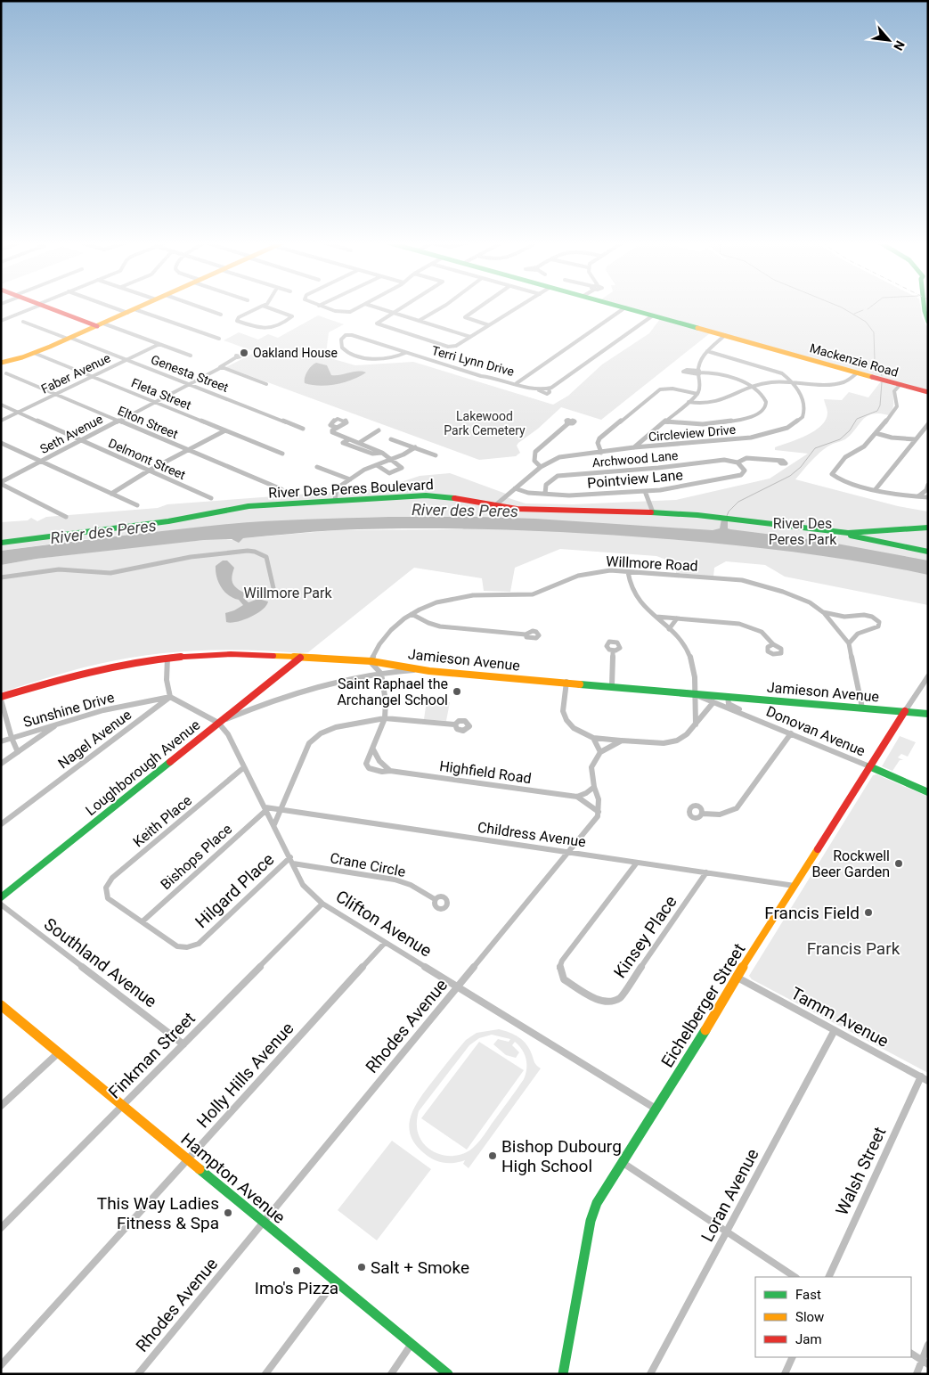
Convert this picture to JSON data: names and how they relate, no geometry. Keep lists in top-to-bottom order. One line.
{"streets":{"main road":["Mackenzie Road","River Des Peres Boulevard","Jamieson Avenue","Donovan Avenue","Loughborough Avenue","Eichelberger Street","Hampton Avenue"],"street":["Terri Lynn Drive","Faber Avenue","Genesta Street","Fleta Street","Elton Street","Circleview Drive","Seth Avenue","Delmont Street","Archwood Lane","Pointview Lane","Willmore Road","Sunshine Drive","Nagel Avenue","Highfield Road","Keith Place","Childress Avenue","Bishops Place","Crane Circle","Hilgard Place","Clifton Avenue","Kinsey Place","Southland Avenue","Tamm Avenue","Rhodes Avenue","Finkman Street","Holly Hills Avenue","Walsh Street","Loran Avenue"]},"crossings":[["Mackenzie Road","Terri Lynn Drive"],["Faber Avenue","Genesta Street"],["Faber Avenue","Fleta Street"],["Faber Avenue","Elton Street"],["Faber Avenue","Delmont Street"],["Genesta Street","Seth Avenue"],["Fleta Street","Seth Avenue"],["Elton Street","Seth Avenue"],["Seth Avenue","Delmont Street"],["Archwood Lane","Pointview Lane"],["Willmore Road","Jamieson Avenue"],["Jamieson Avenue","Donovan Avenue"],["Jamieson Avenue","Loughborough Avenue"],["Jamieson Avenue","Eichelberger Street"],["Sunshine Drive","Nagel Avenue"],["Sunshine Drive","Clifton Avenue"],["Donovan Avenue","Eichelberger Street"],["Nagel Avenue","Clifton Avenue"],["Loughborough Avenue","Clifton Avenue"],["Highfield Road","Rhodes Avenue"],["Keith Place","Bishops Place"],["Keith Place","Hilgard Place"],["Keith Place","Clifton Avenue"],["Childress Avenue","Bishops Place"],["Childress Avenue","Clifton Avenue"],["Childress Avenue","Kinsey Place"],["Childress Avenue","Eichelberger Street"],["Childress Avenue","Rhodes Avenue"],["Bishops Place","Hilgard Place"],["Bishops Place","Clifton Avenue"],["Crane Circle","Clifton Avenue"],["Hilgard Place","Clifton Avenue"],["Clifton Avenue","Eichelberger Street"],["Clifton Avenue","Rhodes Avenue"],["Clifton Avenue","Finkman Street"],["Clifton Avenue","Holly Hills Avenue"],["Southland Avenue","Finkman Street"],["Eichelberger Street","Tamm Avenue"],["Tamm Avenue","Walsh Street"],["Tamm Avenue","Loran Avenue"],["Rhodes Avenue","Hampton Avenue"],["Finkman Street","Hampton Avenue"],["Holly Hills Avenue","Hampton Avenue"]],"water":["River des Peres"],"parks":["Lakewood Park Cemetery","River Des Peres Park","Willmore Park","Francis Park"],"places":["Oakland House","Saint Raphael the Archangel School","Rockwell Beer Garden","Francis Field","Bishop Dubourg High School","This Way Ladies Fitness & Spa","Salt + Smoke","Imo's Pizza"],"legend":["Fast","Slow","Jam"],"north":"bottom right"}
